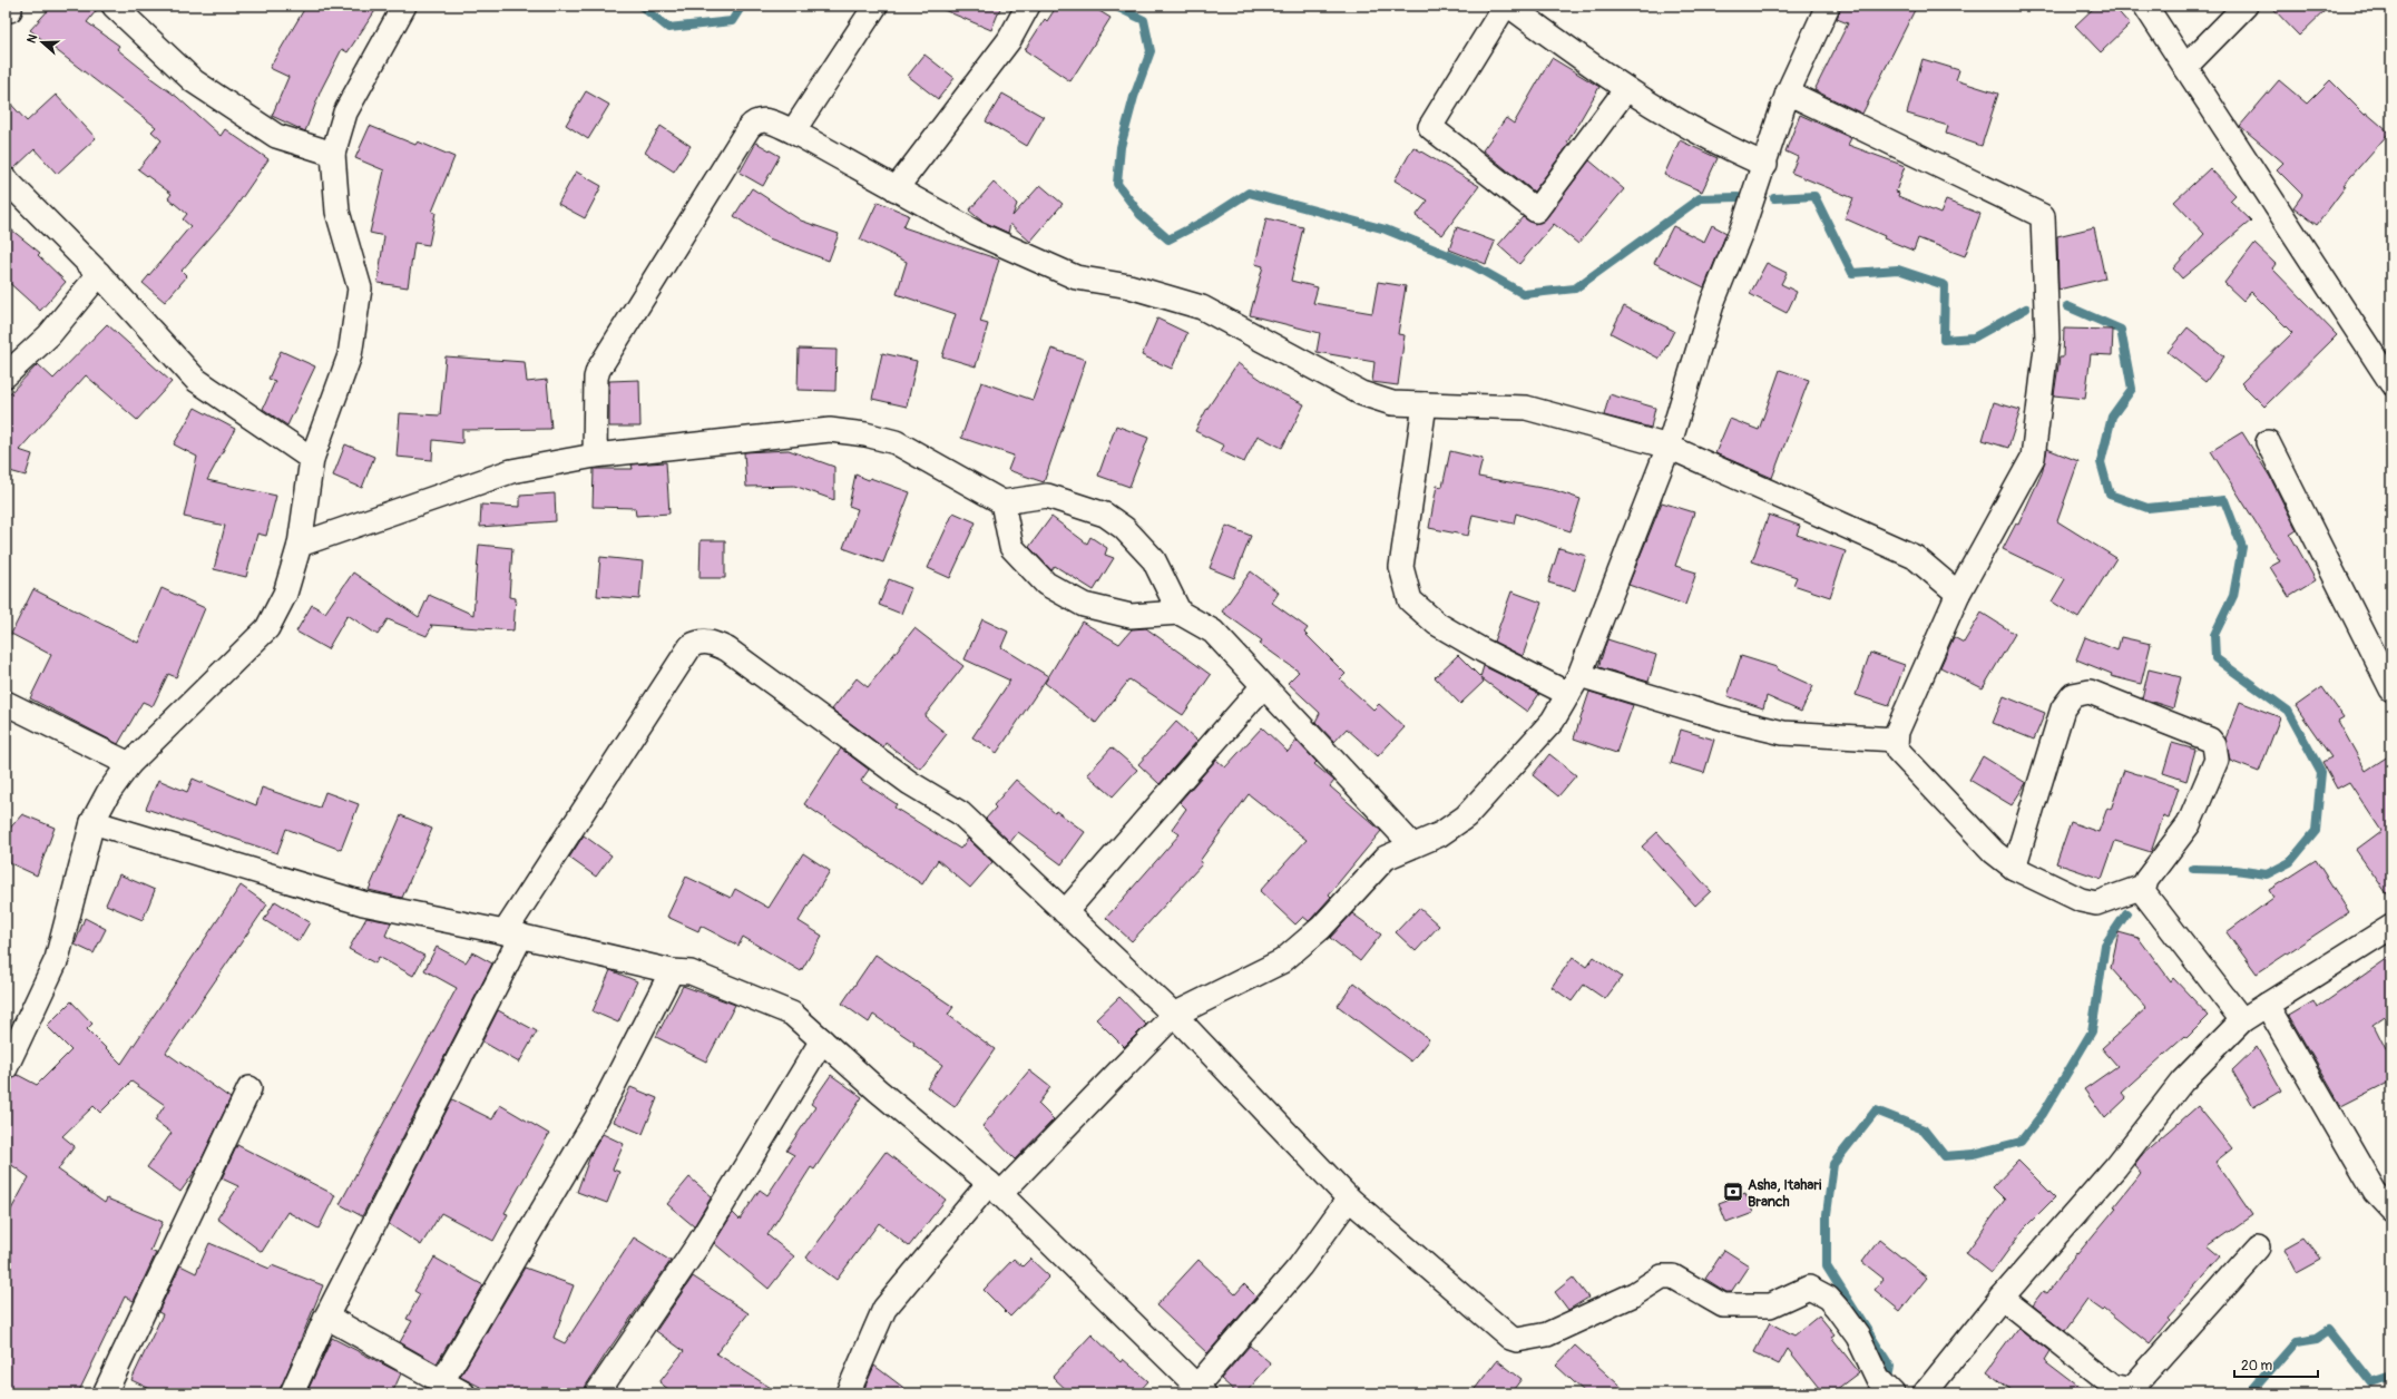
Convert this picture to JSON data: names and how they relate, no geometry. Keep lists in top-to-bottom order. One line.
{"places":{"bank":["Asha, Itahari Branch"]},"scale_bar":"20 m","north":"left"}
